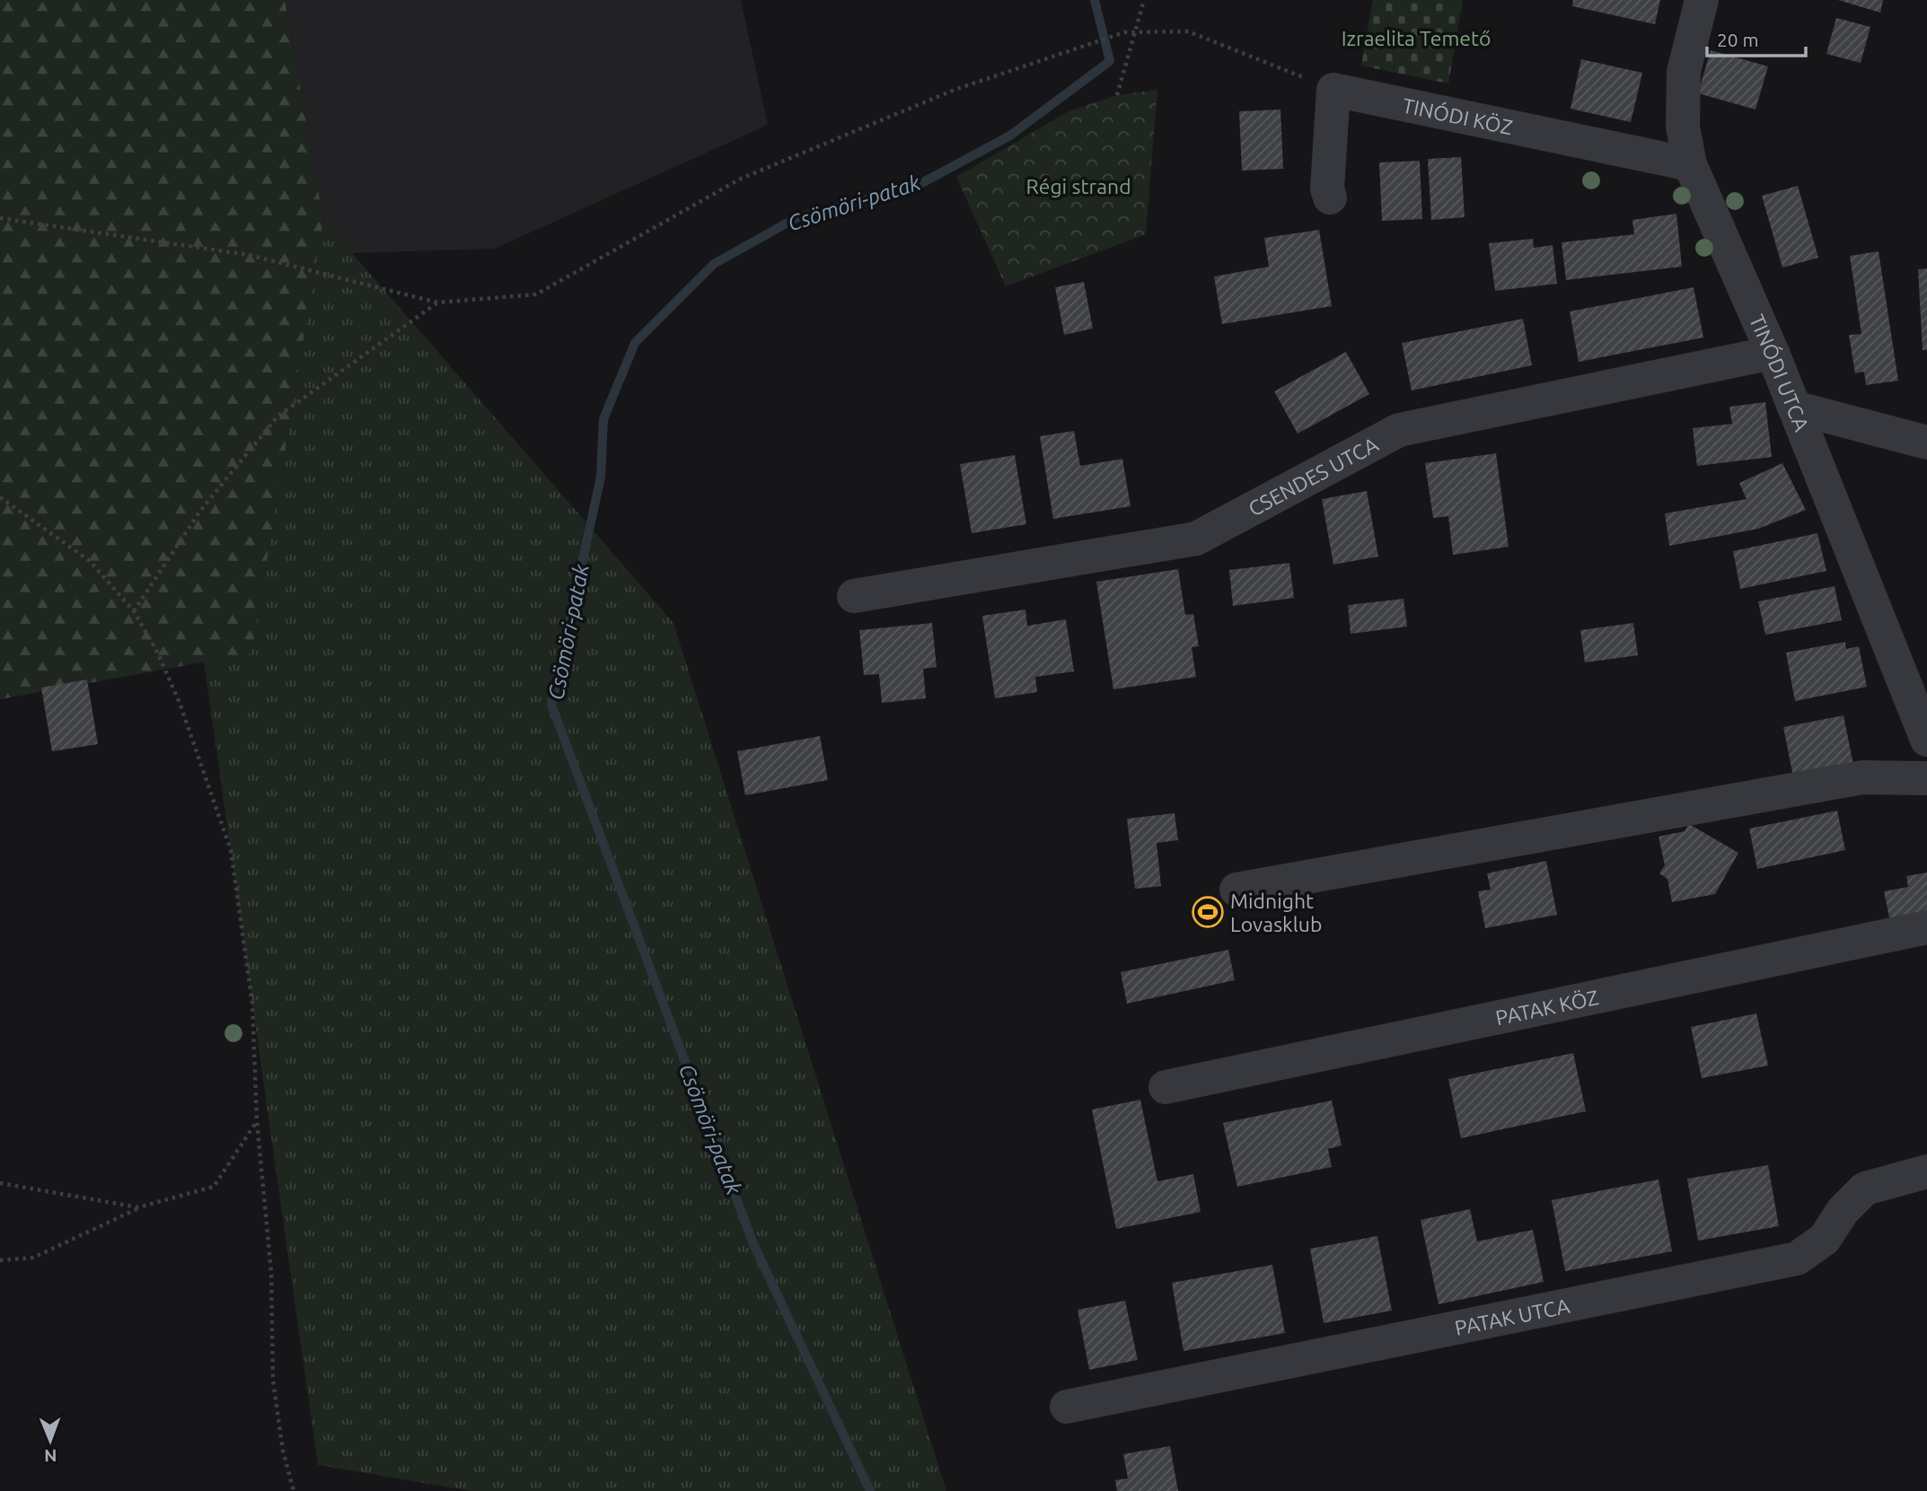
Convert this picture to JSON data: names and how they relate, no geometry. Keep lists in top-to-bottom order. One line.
{"streets":{"street":["TINÓDI KÖZ","TINÓDI UTCA","CSENDES UTCA","PATAK KÖZ","PATAK UTCA"]},"crossings":[["TINÓDI KÖZ","TINÓDI UTCA"],["TINÓDI UTCA","CSENDES UTCA"]],"water":["Csömöri-patak"],"parks":["Izraelita Temető","Régi strand"],"places":{"sports":["Midnight Lovasklub"]},"scale_bar":"20 m","north":"bottom"}
